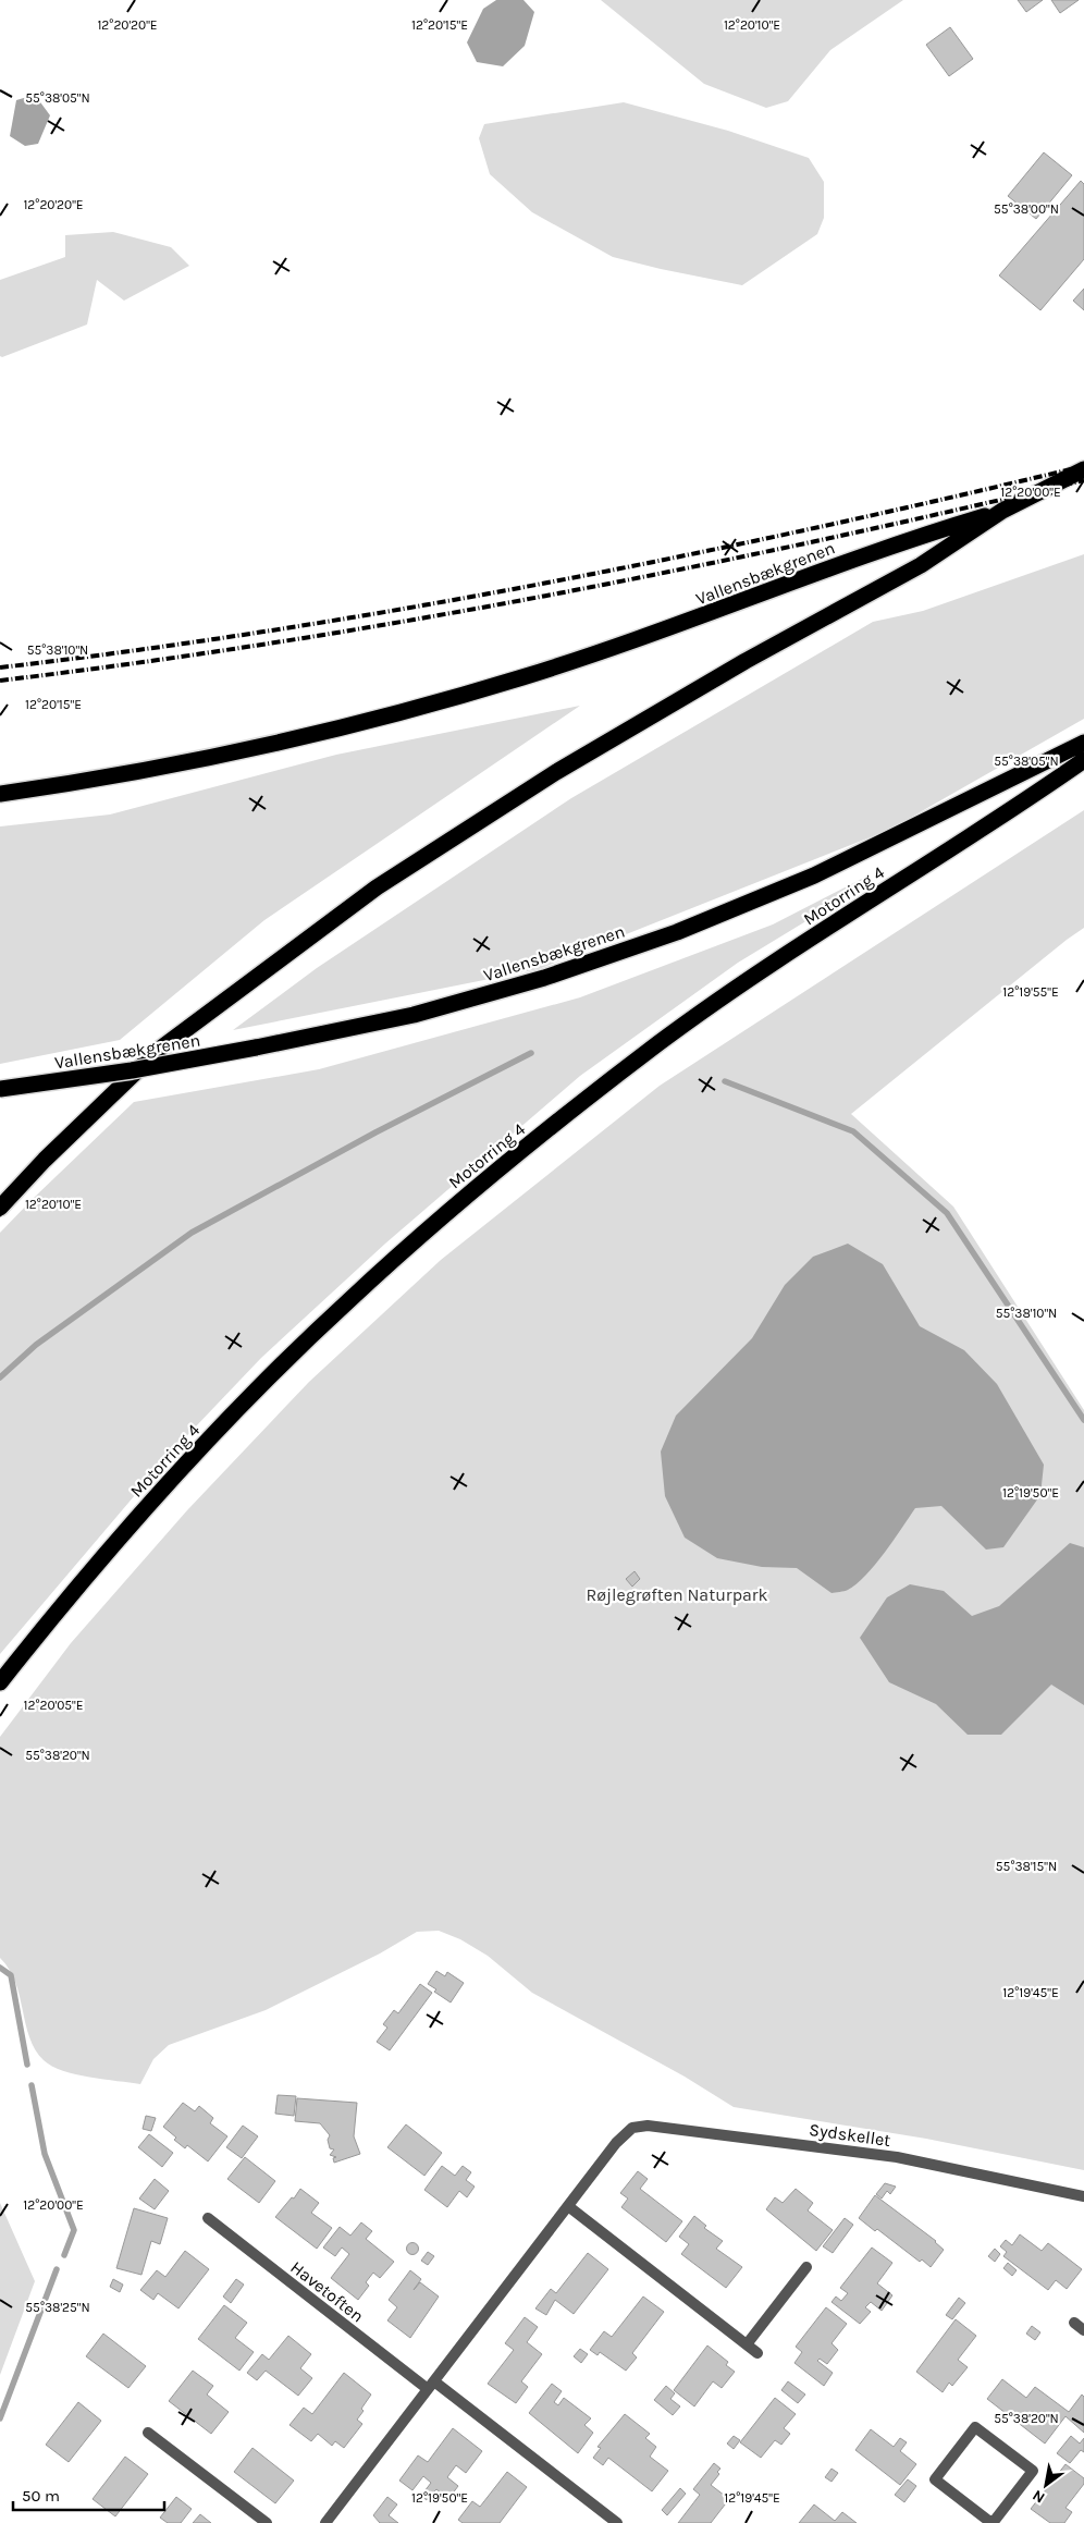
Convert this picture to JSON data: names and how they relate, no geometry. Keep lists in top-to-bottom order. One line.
{"streets":{"highway":["Vallensbækgrenen","Motorring 4"],"street":["Sydskellet","Havetoften"]},"parks":["Røjlegrøften Naturpark"],"scale_bar":"50 m","north":"bottom left","coordinates":["12°20'20\"E","12°20'15\"E","12°20'10\"E","55°38'05\"N","55°38'00\"N","12°20'00\"E","55°38'10\"N","12°19'55\"E","12°19'50\"E","12°20'05\"E","55°38'20\"N","55°38'15\"N","12°19'45\"E","55°38'25\"N"]}
